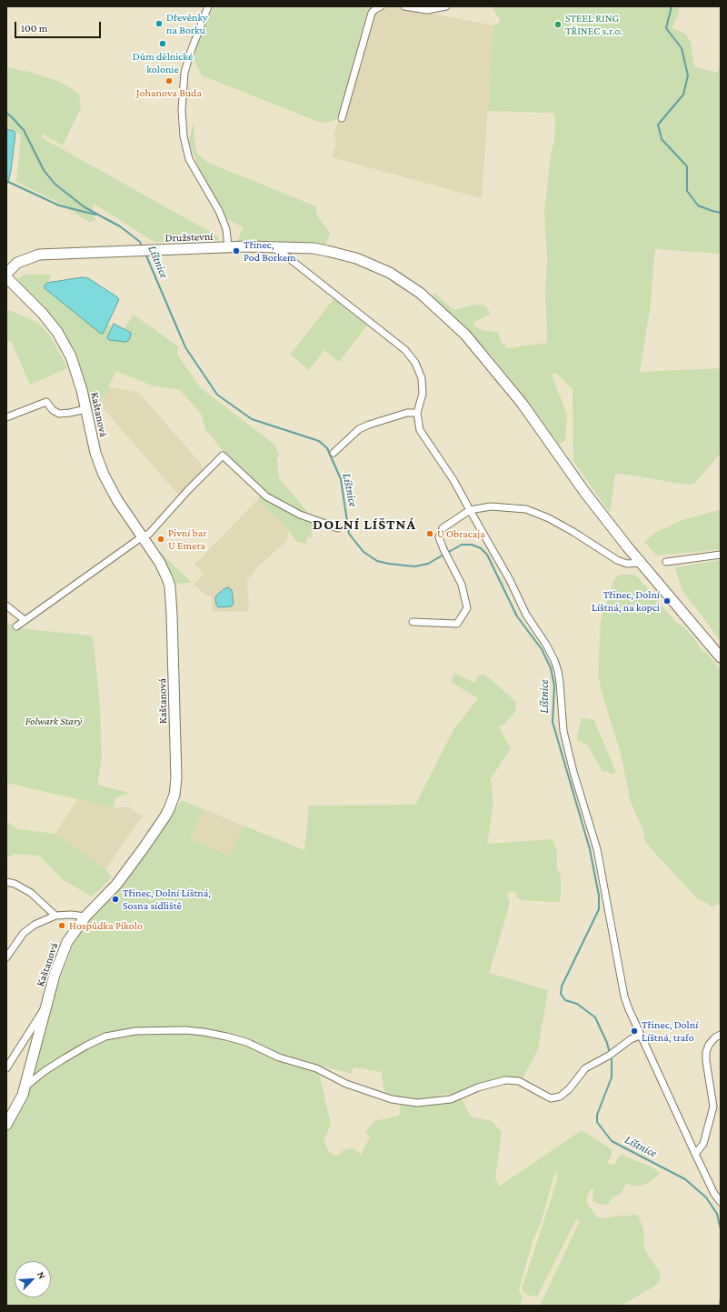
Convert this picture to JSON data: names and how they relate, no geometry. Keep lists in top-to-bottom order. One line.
{"streets":{"street":["Družstevní","Kaštanová"]},"districts":["DOLNÍ LÍŠTNÁ"],"water":["Líštnice"],"parks":["Folwark Starý"],"places":["Dřevěnky na Borku","STEEL RING TŘINEC s.r.o.","Dům dělnické kolonie","Johanova Buda","Třinec, Pod Borkem","U Obracaja","Pivní bar U Emera","Třinec, Dolní Líštná, na kopci","Třinec, Dolní Líštná, Sosna sídliště","Hospůdka Pikolo","Třinec, Dolní Líštná, trafo"],"scale_bar":"100 m","north":"top right"}
